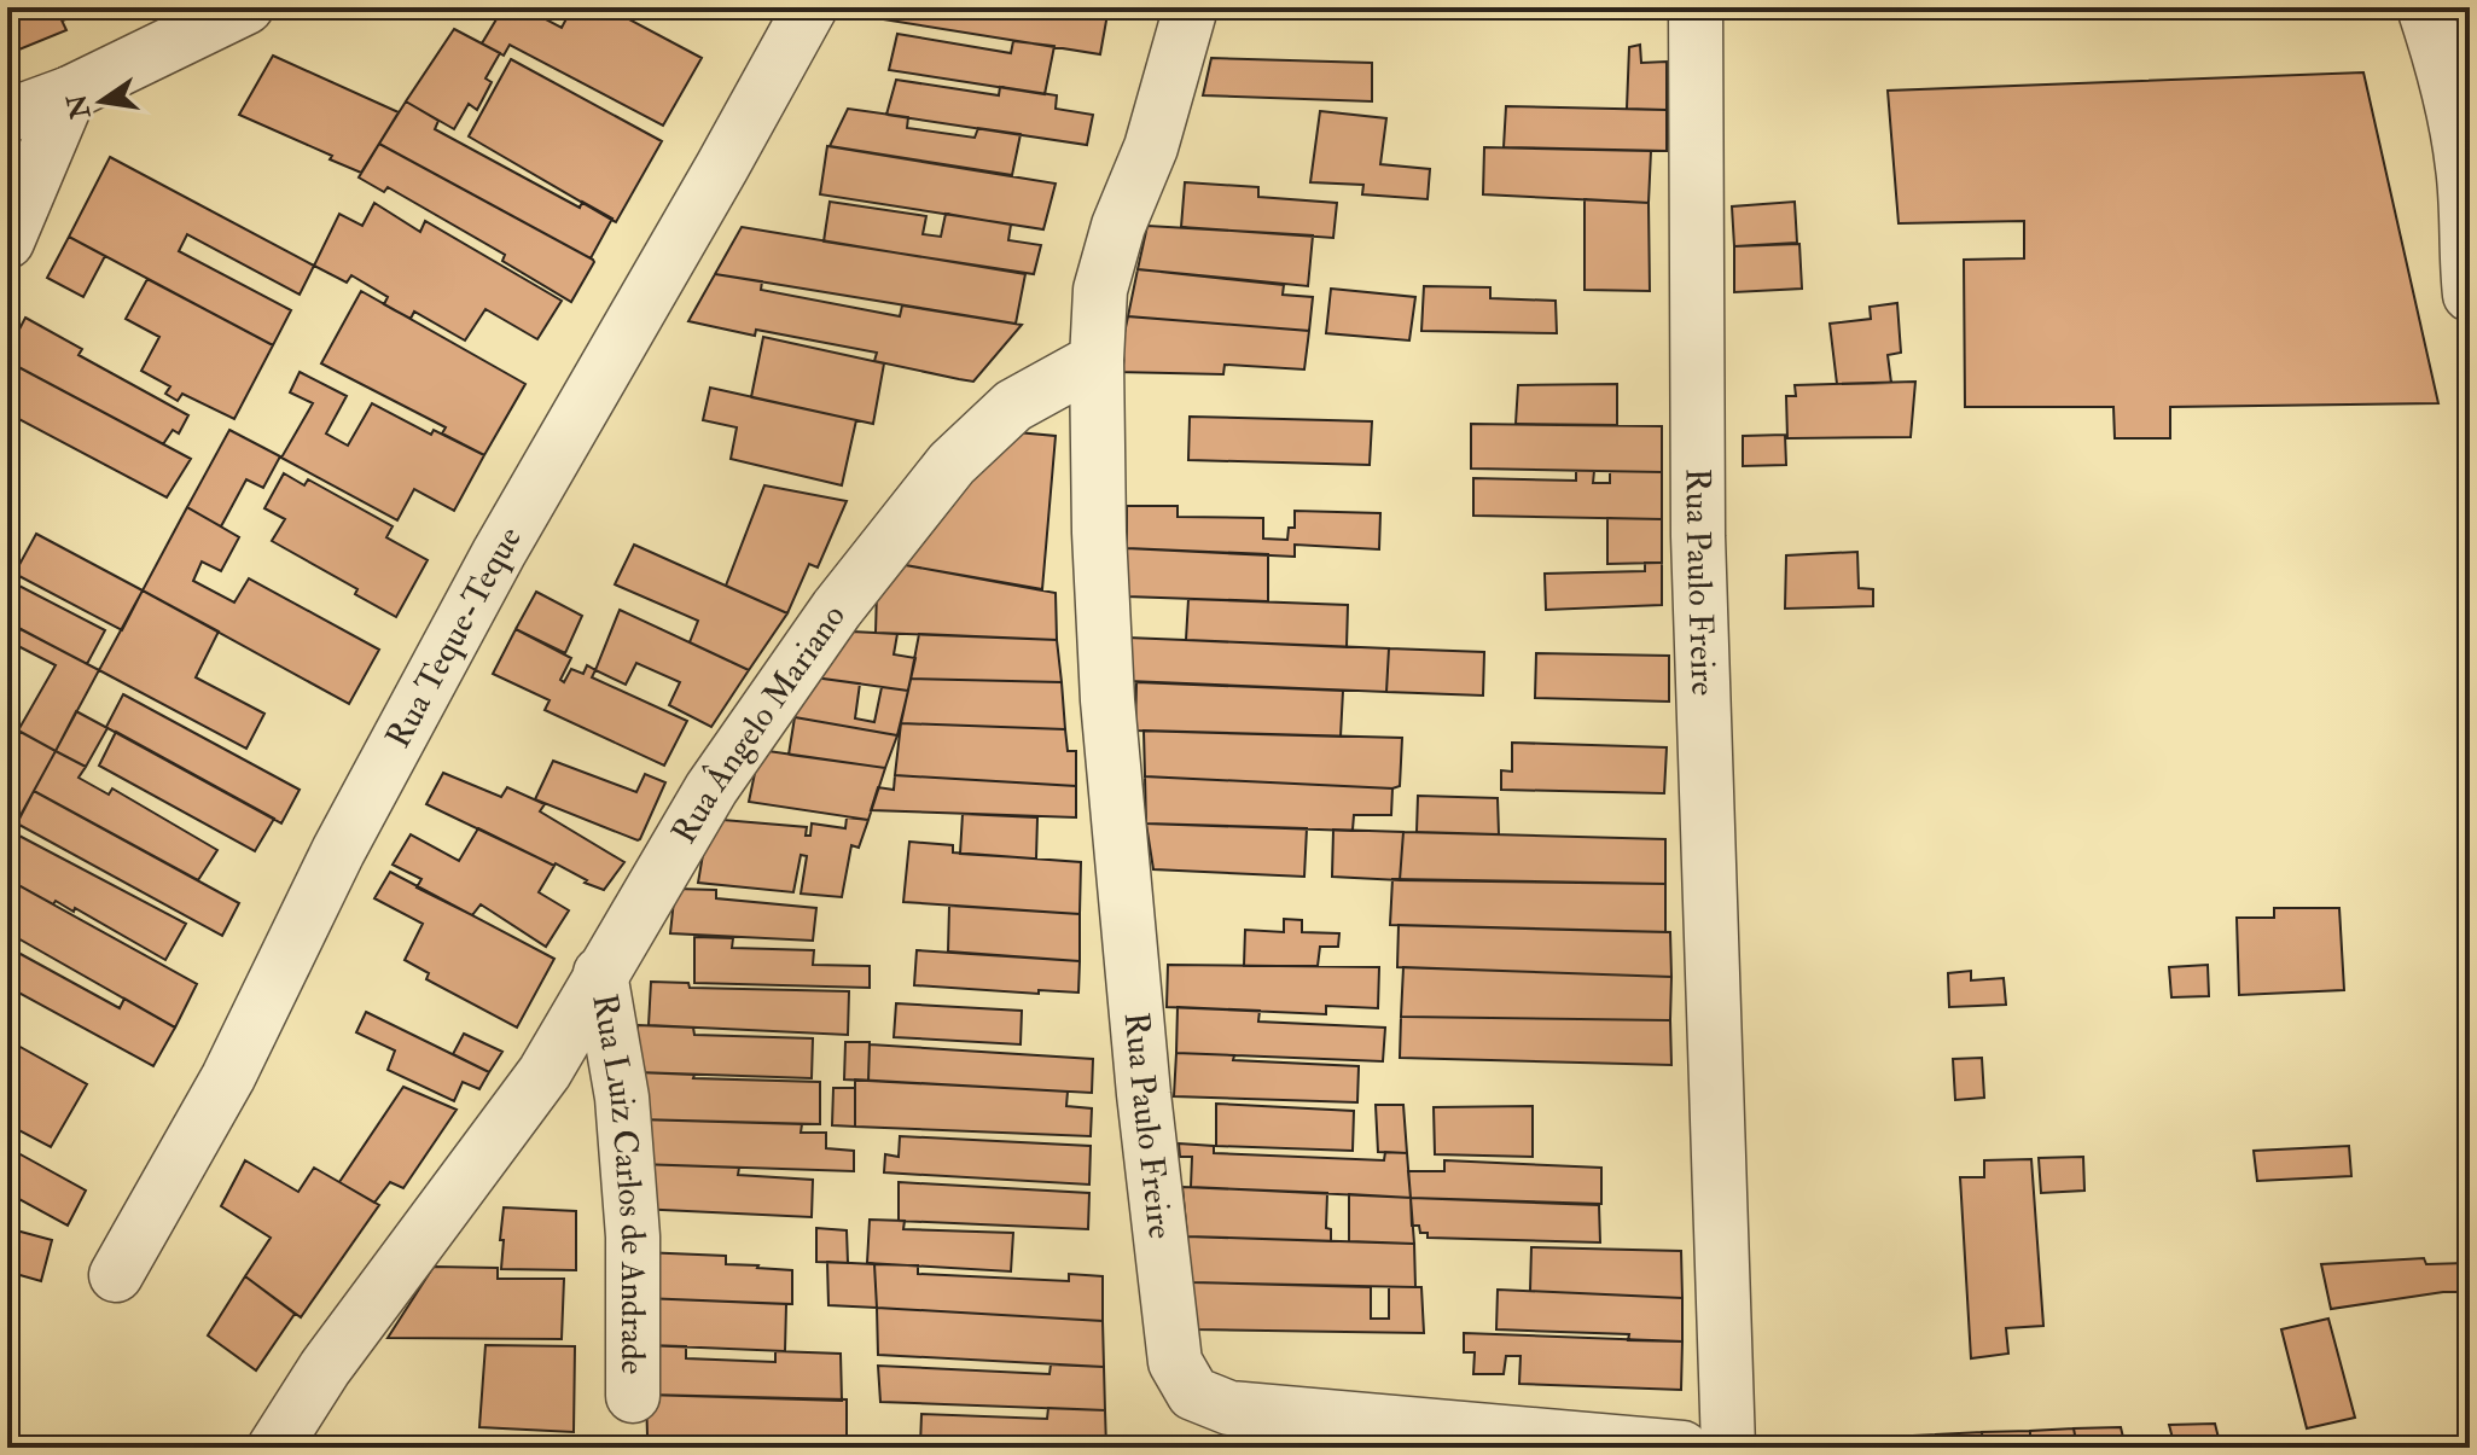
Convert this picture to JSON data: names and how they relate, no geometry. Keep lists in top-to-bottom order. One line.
{"streets":{"street":["Rua Paulo Freire","Rua Teque-Teque","Rua Ângelo Mariano","Rua Luiz Carlos de Andrade"]},"crossings":[["Rua Paulo Freire","Rua Ângelo Mariano"],["Rua Ângelo Mariano","Rua Luiz Carlos de Andrade"]],"north":"left"}
